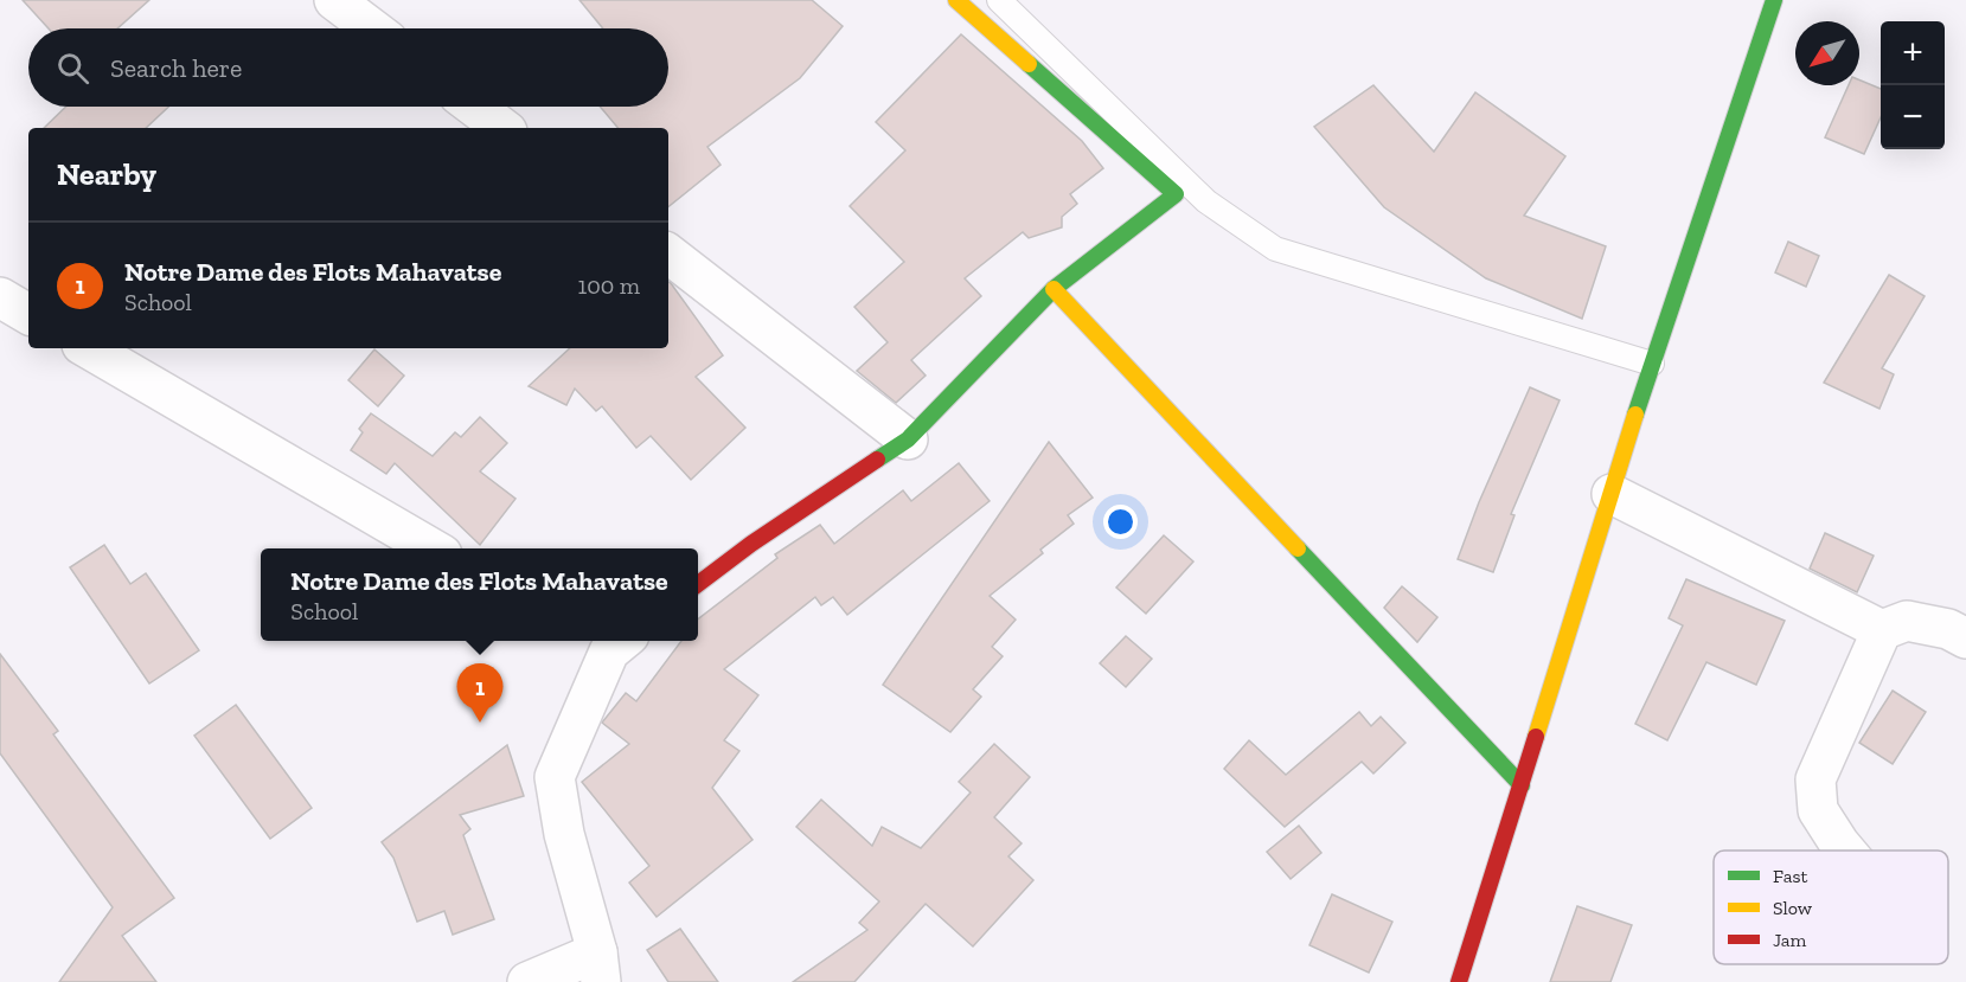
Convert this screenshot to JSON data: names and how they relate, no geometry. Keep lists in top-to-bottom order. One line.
{"legend":["Fast","Slow","Jam"],"north":"bottom left","page":{"map_buttons":["+","−"],"search":"Search here","heading":"Nearby","list":[{"mark":"1","name":"Notre Dame des Flots Mahavatse","note":"School","value":"100 m"}],"popup":["Notre Dame des Flots Mahavatse","School"],"pins":"1"}}
